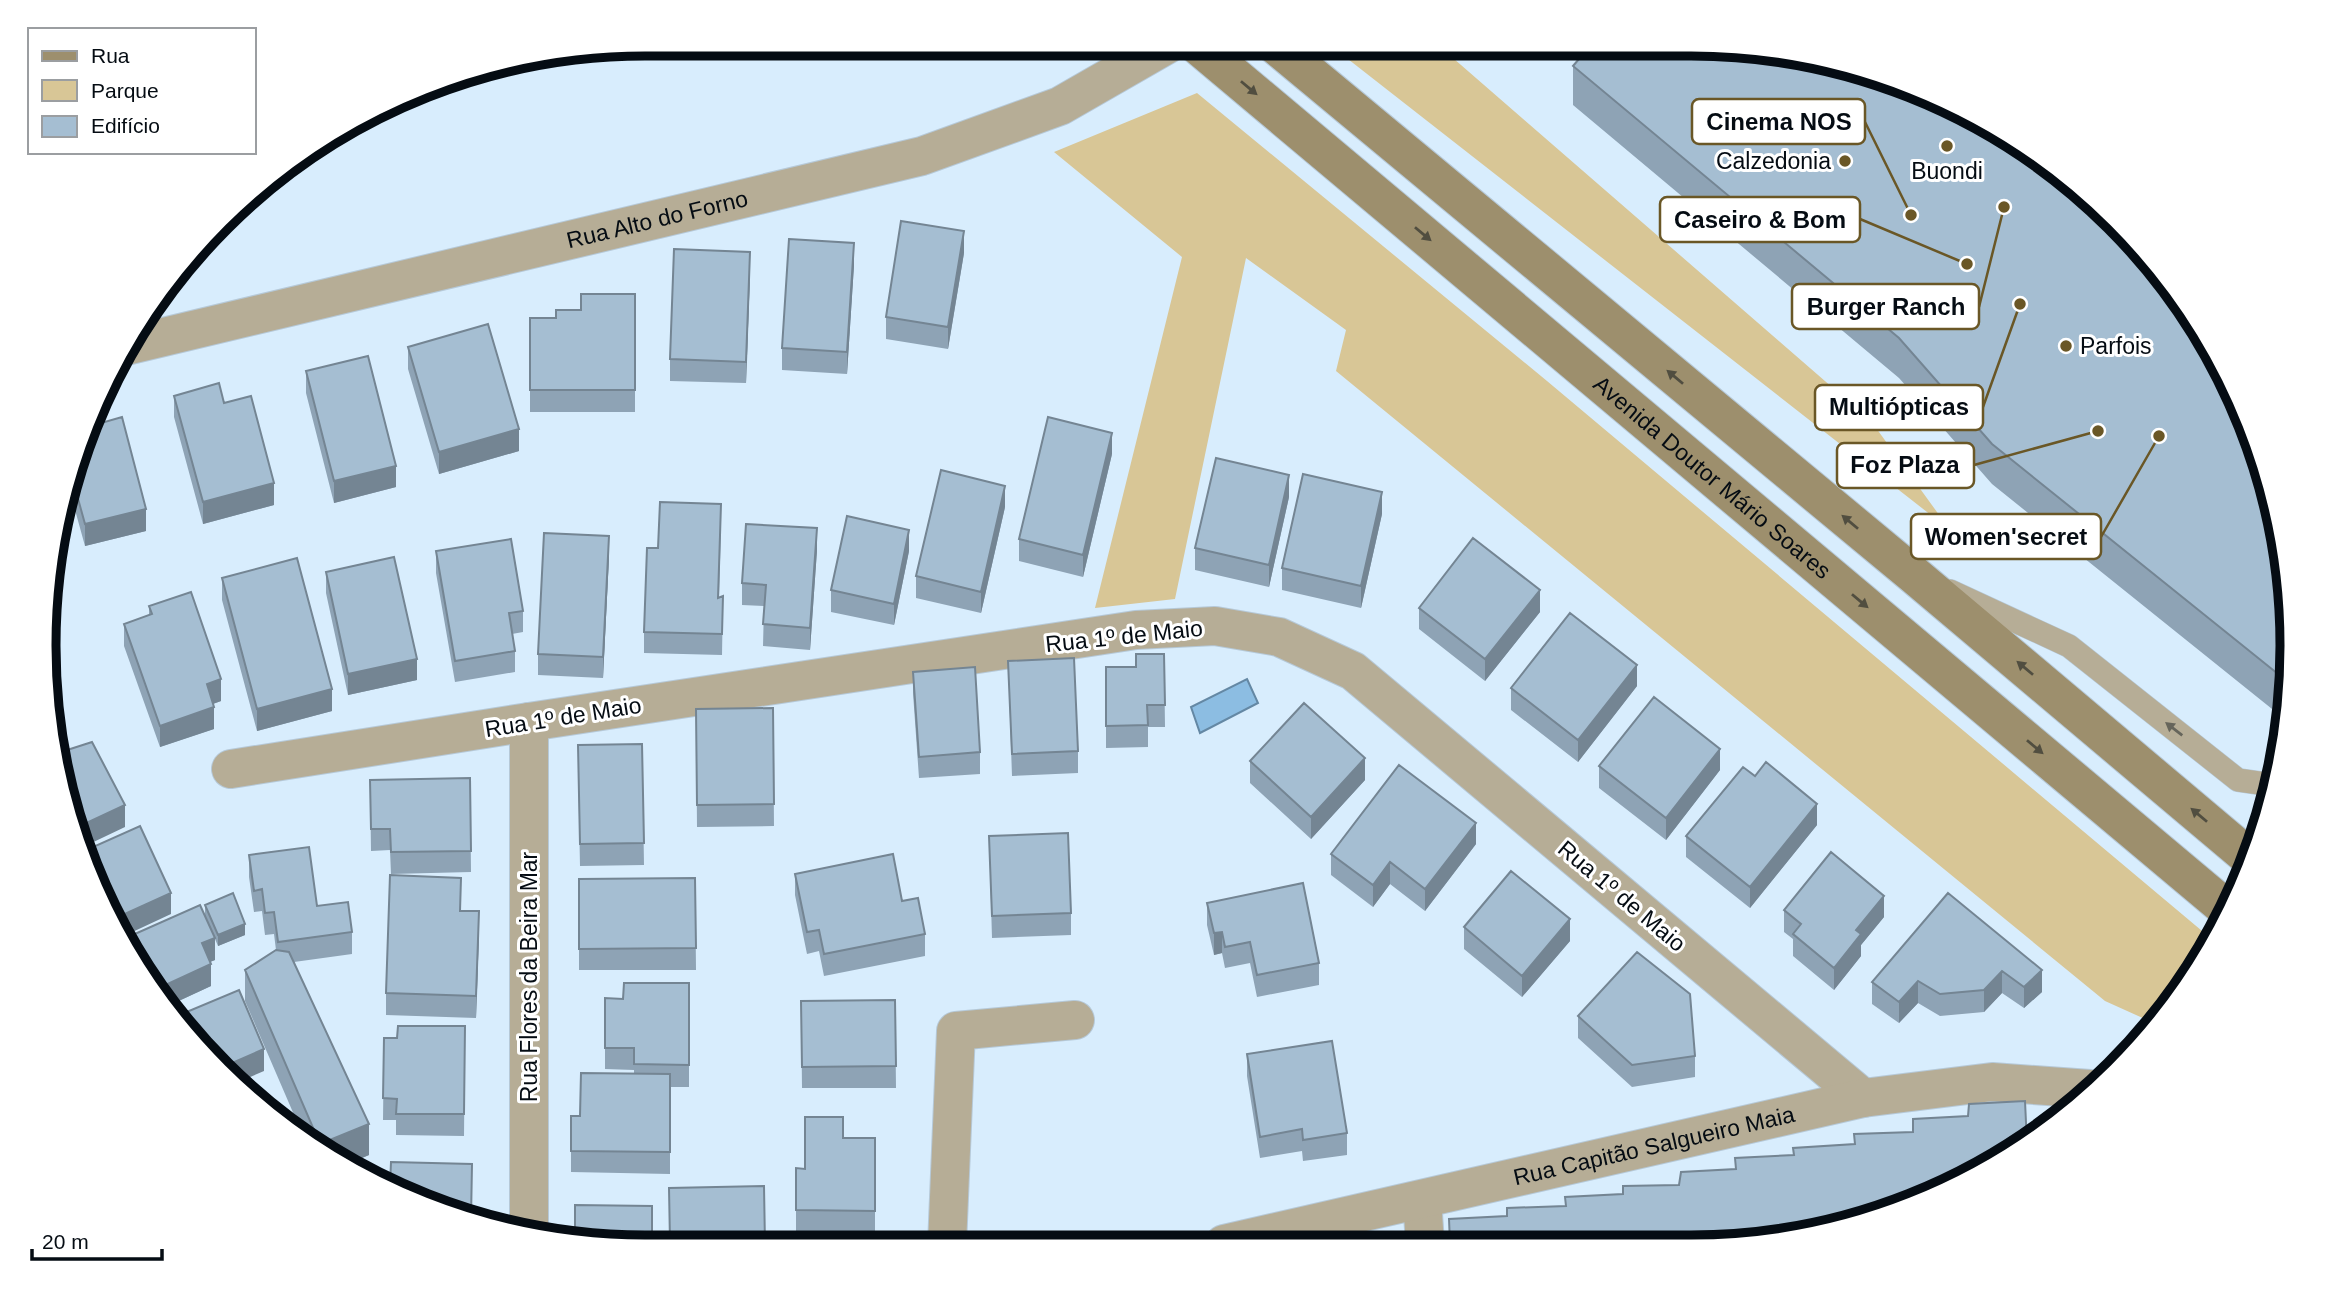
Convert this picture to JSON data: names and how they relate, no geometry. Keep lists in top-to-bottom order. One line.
{"streets":{"main road":["Avenida Doutor Mário Soares"],"street":["Rua Alto do Forno","Rua 1º de Maio","Rua Flores da Beira Mar","Rua Capitão Salgueiro Maia"]},"crossings":[["Rua 1º de Maio","Rua Flores da Beira Mar"],["Rua 1º de Maio","Rua Capitão Salgueiro Maia"]],"places":["Buondi","Calzedonia","Burger Ranch","Cinema NOS","Caseiro & Bom","Multiópticas","Parfois","Foz Plaza","Women'secret"],"legend":["Rua","Parque","Edifício"],"scale_bar":"20 m"}
